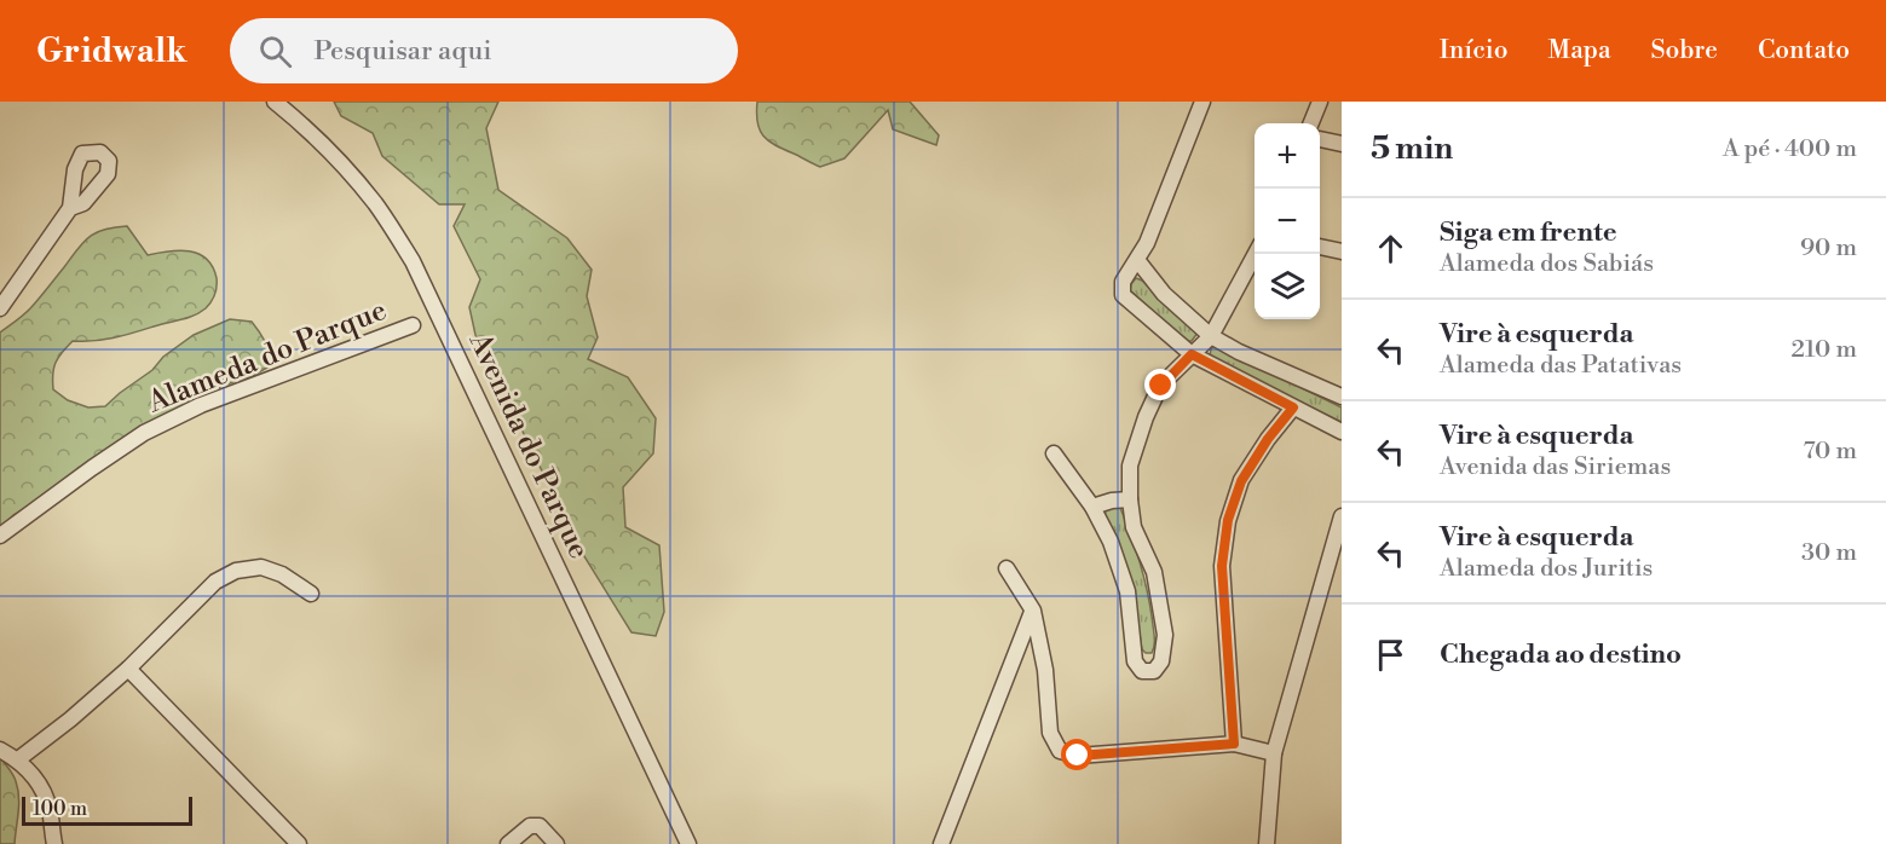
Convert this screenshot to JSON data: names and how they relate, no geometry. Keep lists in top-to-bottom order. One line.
{"streets":{"street":["Alameda do Parque","Avenida do Parque"]},"scale_bar":"100 m","page":{"header":"Gridwalk","search":"Pesquisar aqui","nav":["Início","Mapa","Sobre","Contato"],"heading":["5 min","A pé · 400 m"],"map_buttons":["+","−"],"list":[["Siga em frente","Alameda dos Sabiás","90 m"],["Vire à esquerda","Alameda das Patativas","210 m"],["Vire à esquerda","Avenida das Siriemas","70 m"],["Vire à esquerda","Alameda dos Juritis","30 m"],"Chegada ao destino"],"scale":"100 m"}}
